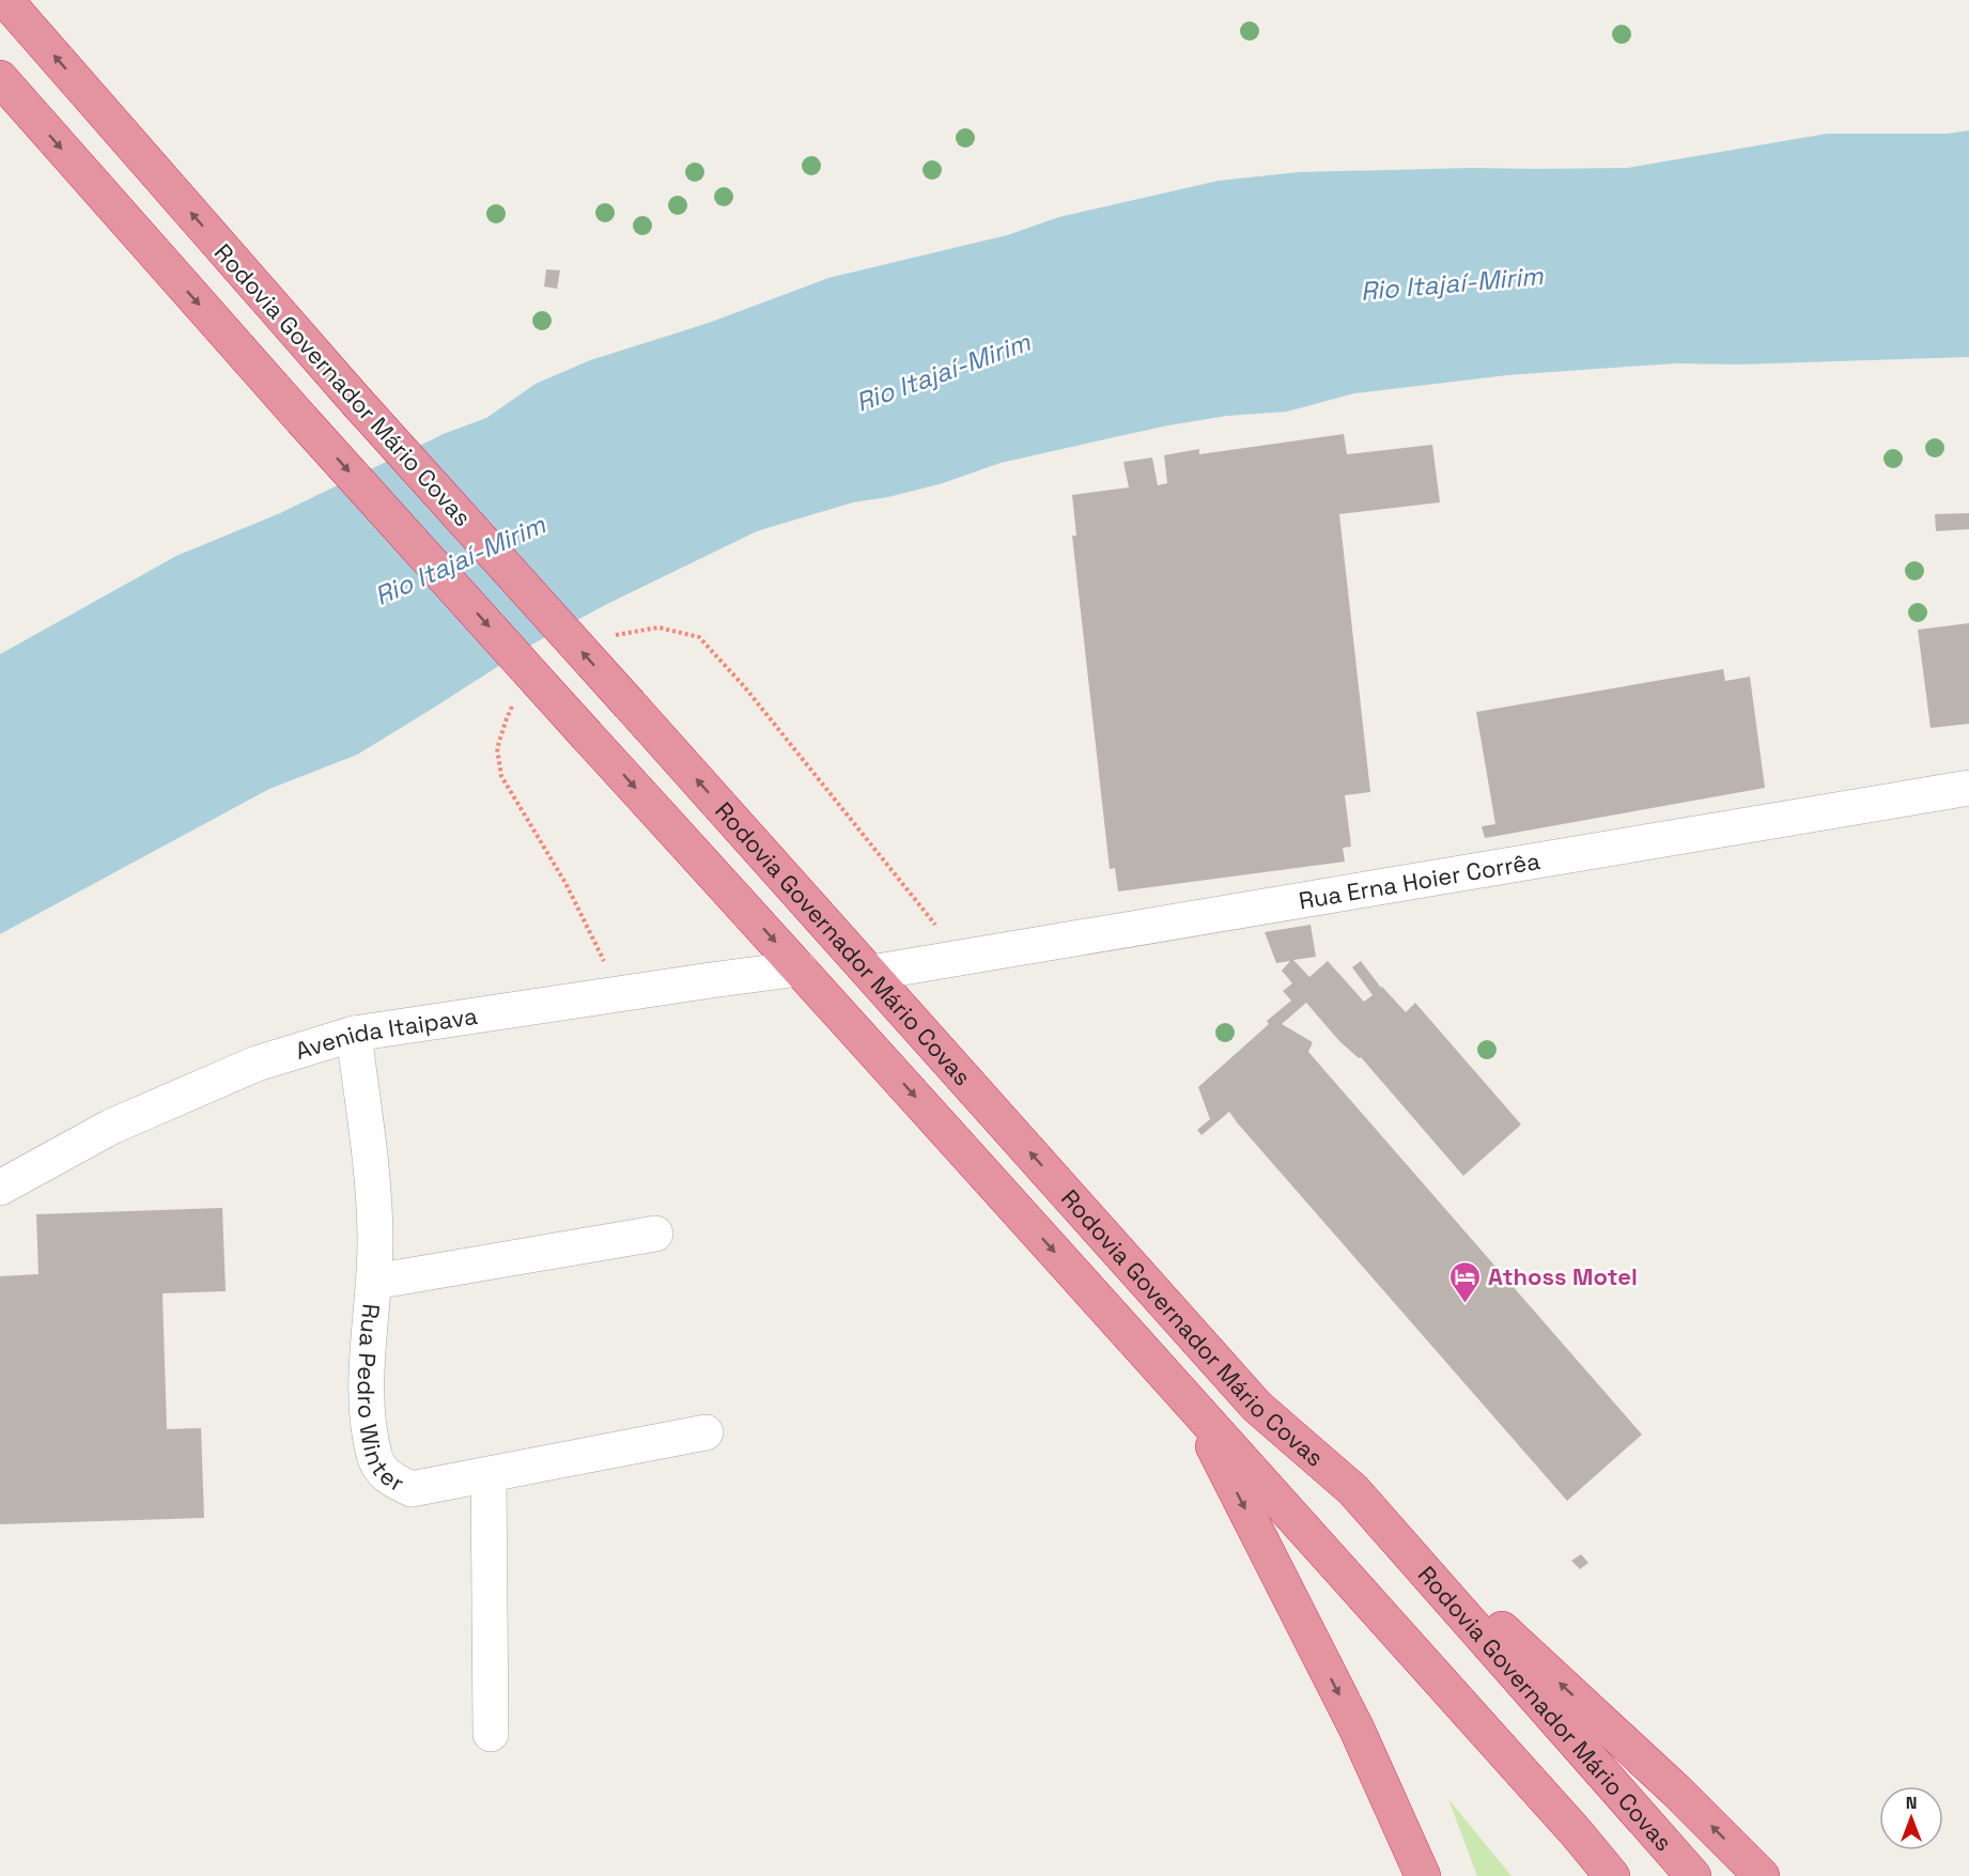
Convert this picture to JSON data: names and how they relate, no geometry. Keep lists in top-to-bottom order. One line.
{"streets":{"highway":["Rodovia Governador Mário Covas"],"street":["Rua Erna Hoier Corrêa","Avenida Itaipava","Rua Pedro Winter"]},"crossings":[["Rodovia Governador Mário Covas","Rua Erna Hoier Corrêa"],["Rodovia Governador Mário Covas","Avenida Itaipava"],["Avenida Itaipava","Rua Pedro Winter"]],"water":["Rio Itajaí-Mirim"],"places":{"hotel":["Athoss Motel"]},"north":"top"}
